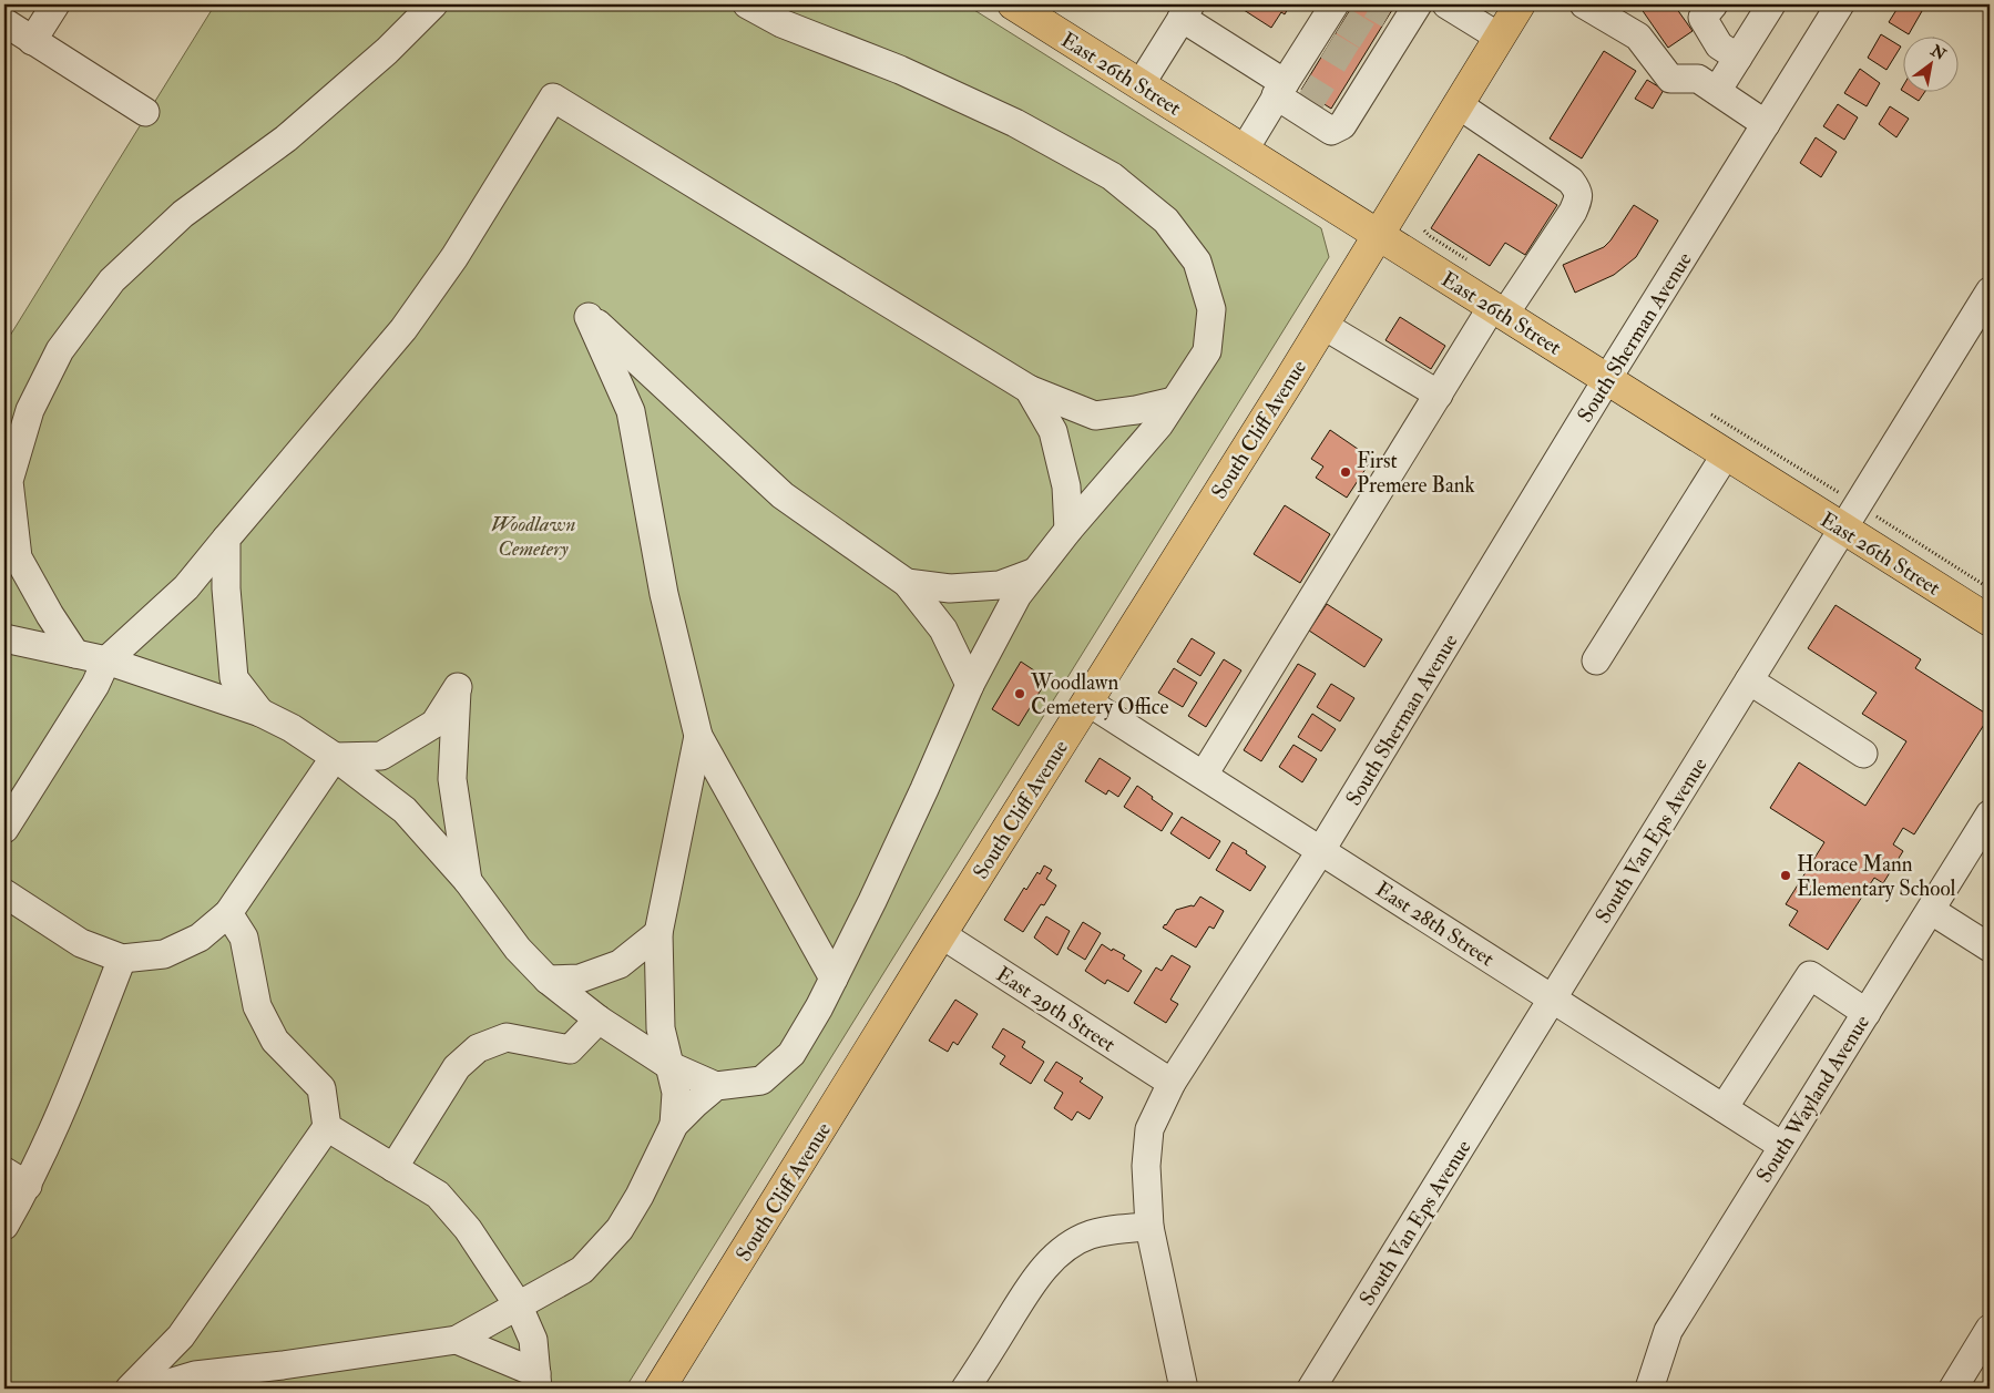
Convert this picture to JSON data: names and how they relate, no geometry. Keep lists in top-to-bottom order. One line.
{"streets":{"main road":["East 26th Street","South Cliff Avenue"],"street":["South Sherman Avenue","South Van Eps Avenue","East 28th Street","East 29th Street","South Wayland Avenue"]},"crossings":[["East 26th Street","South Sherman Avenue"],["East 26th Street","South Cliff Avenue"],["East 26th Street","South Van Eps Avenue"],["South Sherman Avenue","East 28th Street"],["South Sherman Avenue","East 29th Street"],["South Cliff Avenue","East 28th Street"],["South Cliff Avenue","East 29th Street"],["South Van Eps Avenue","East 28th Street"],["East 28th Street","South Wayland Avenue"]],"parks":["Woodlawn Cemetery"],"places":["First Premere Bank","Woodlawn Cemetery Office","Horace Mann Elementary School"],"north":"top right"}
